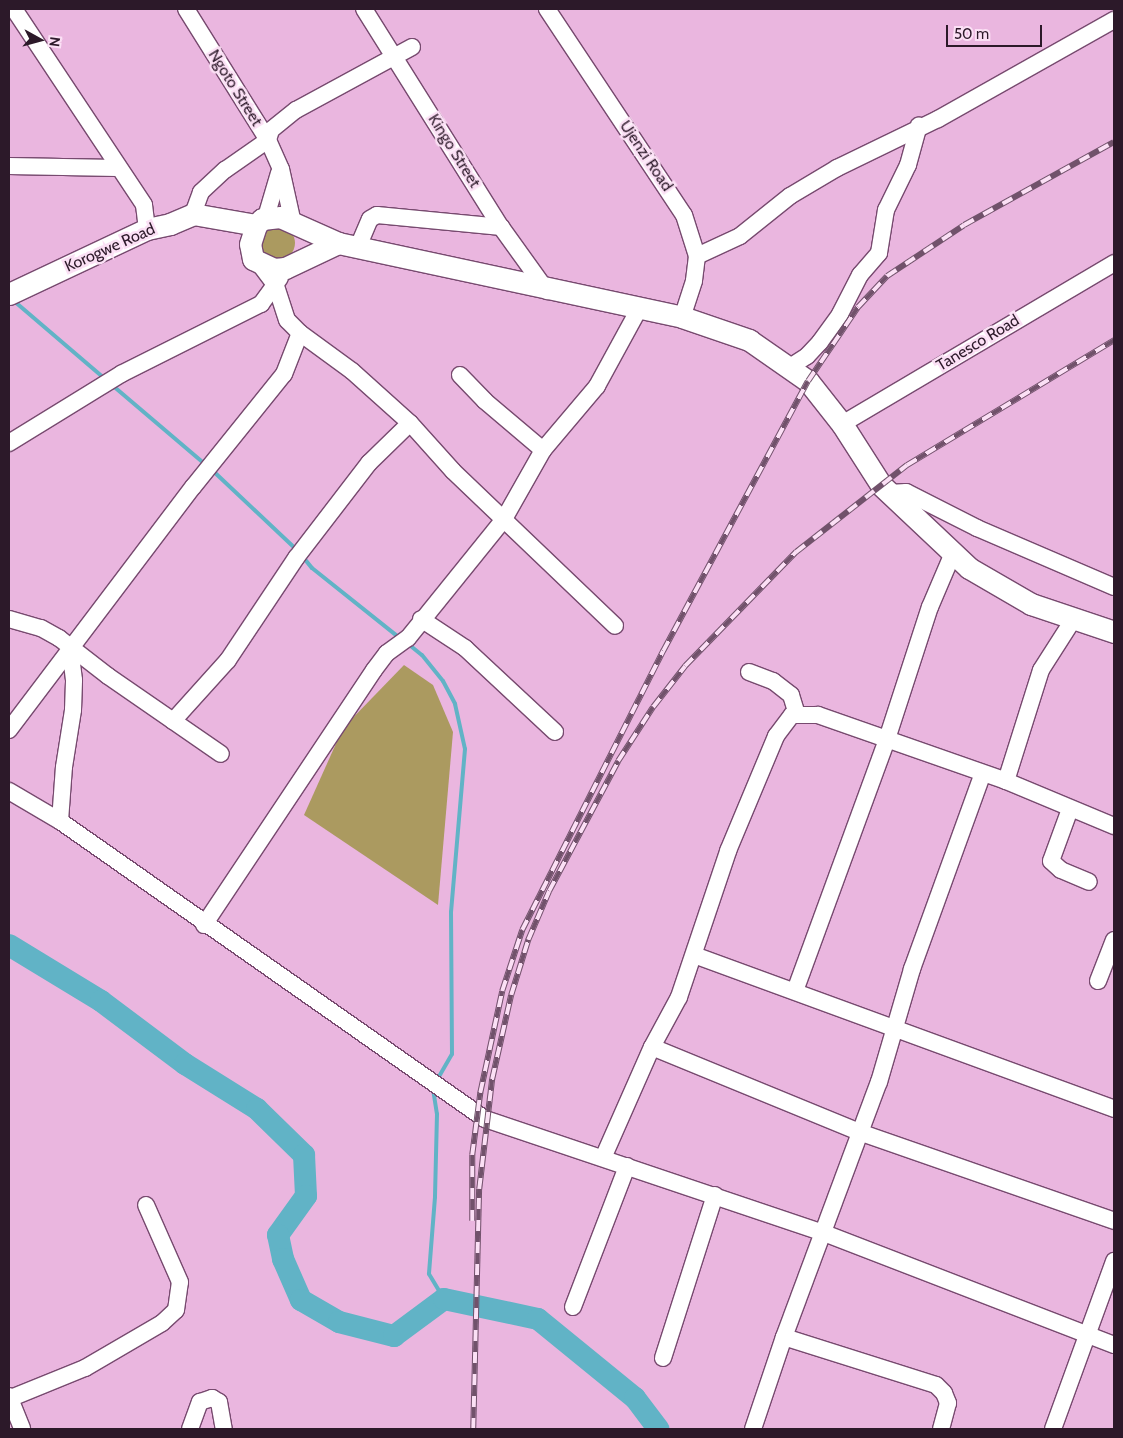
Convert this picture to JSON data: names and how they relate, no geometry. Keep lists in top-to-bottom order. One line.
{"streets":{"main road":["Korogwe Road"],"street":["Ngoto Street","Kingo Street","Ujenzi Road","Tanesco Road"]},"scale_bar":"50 m","north":"right"}
